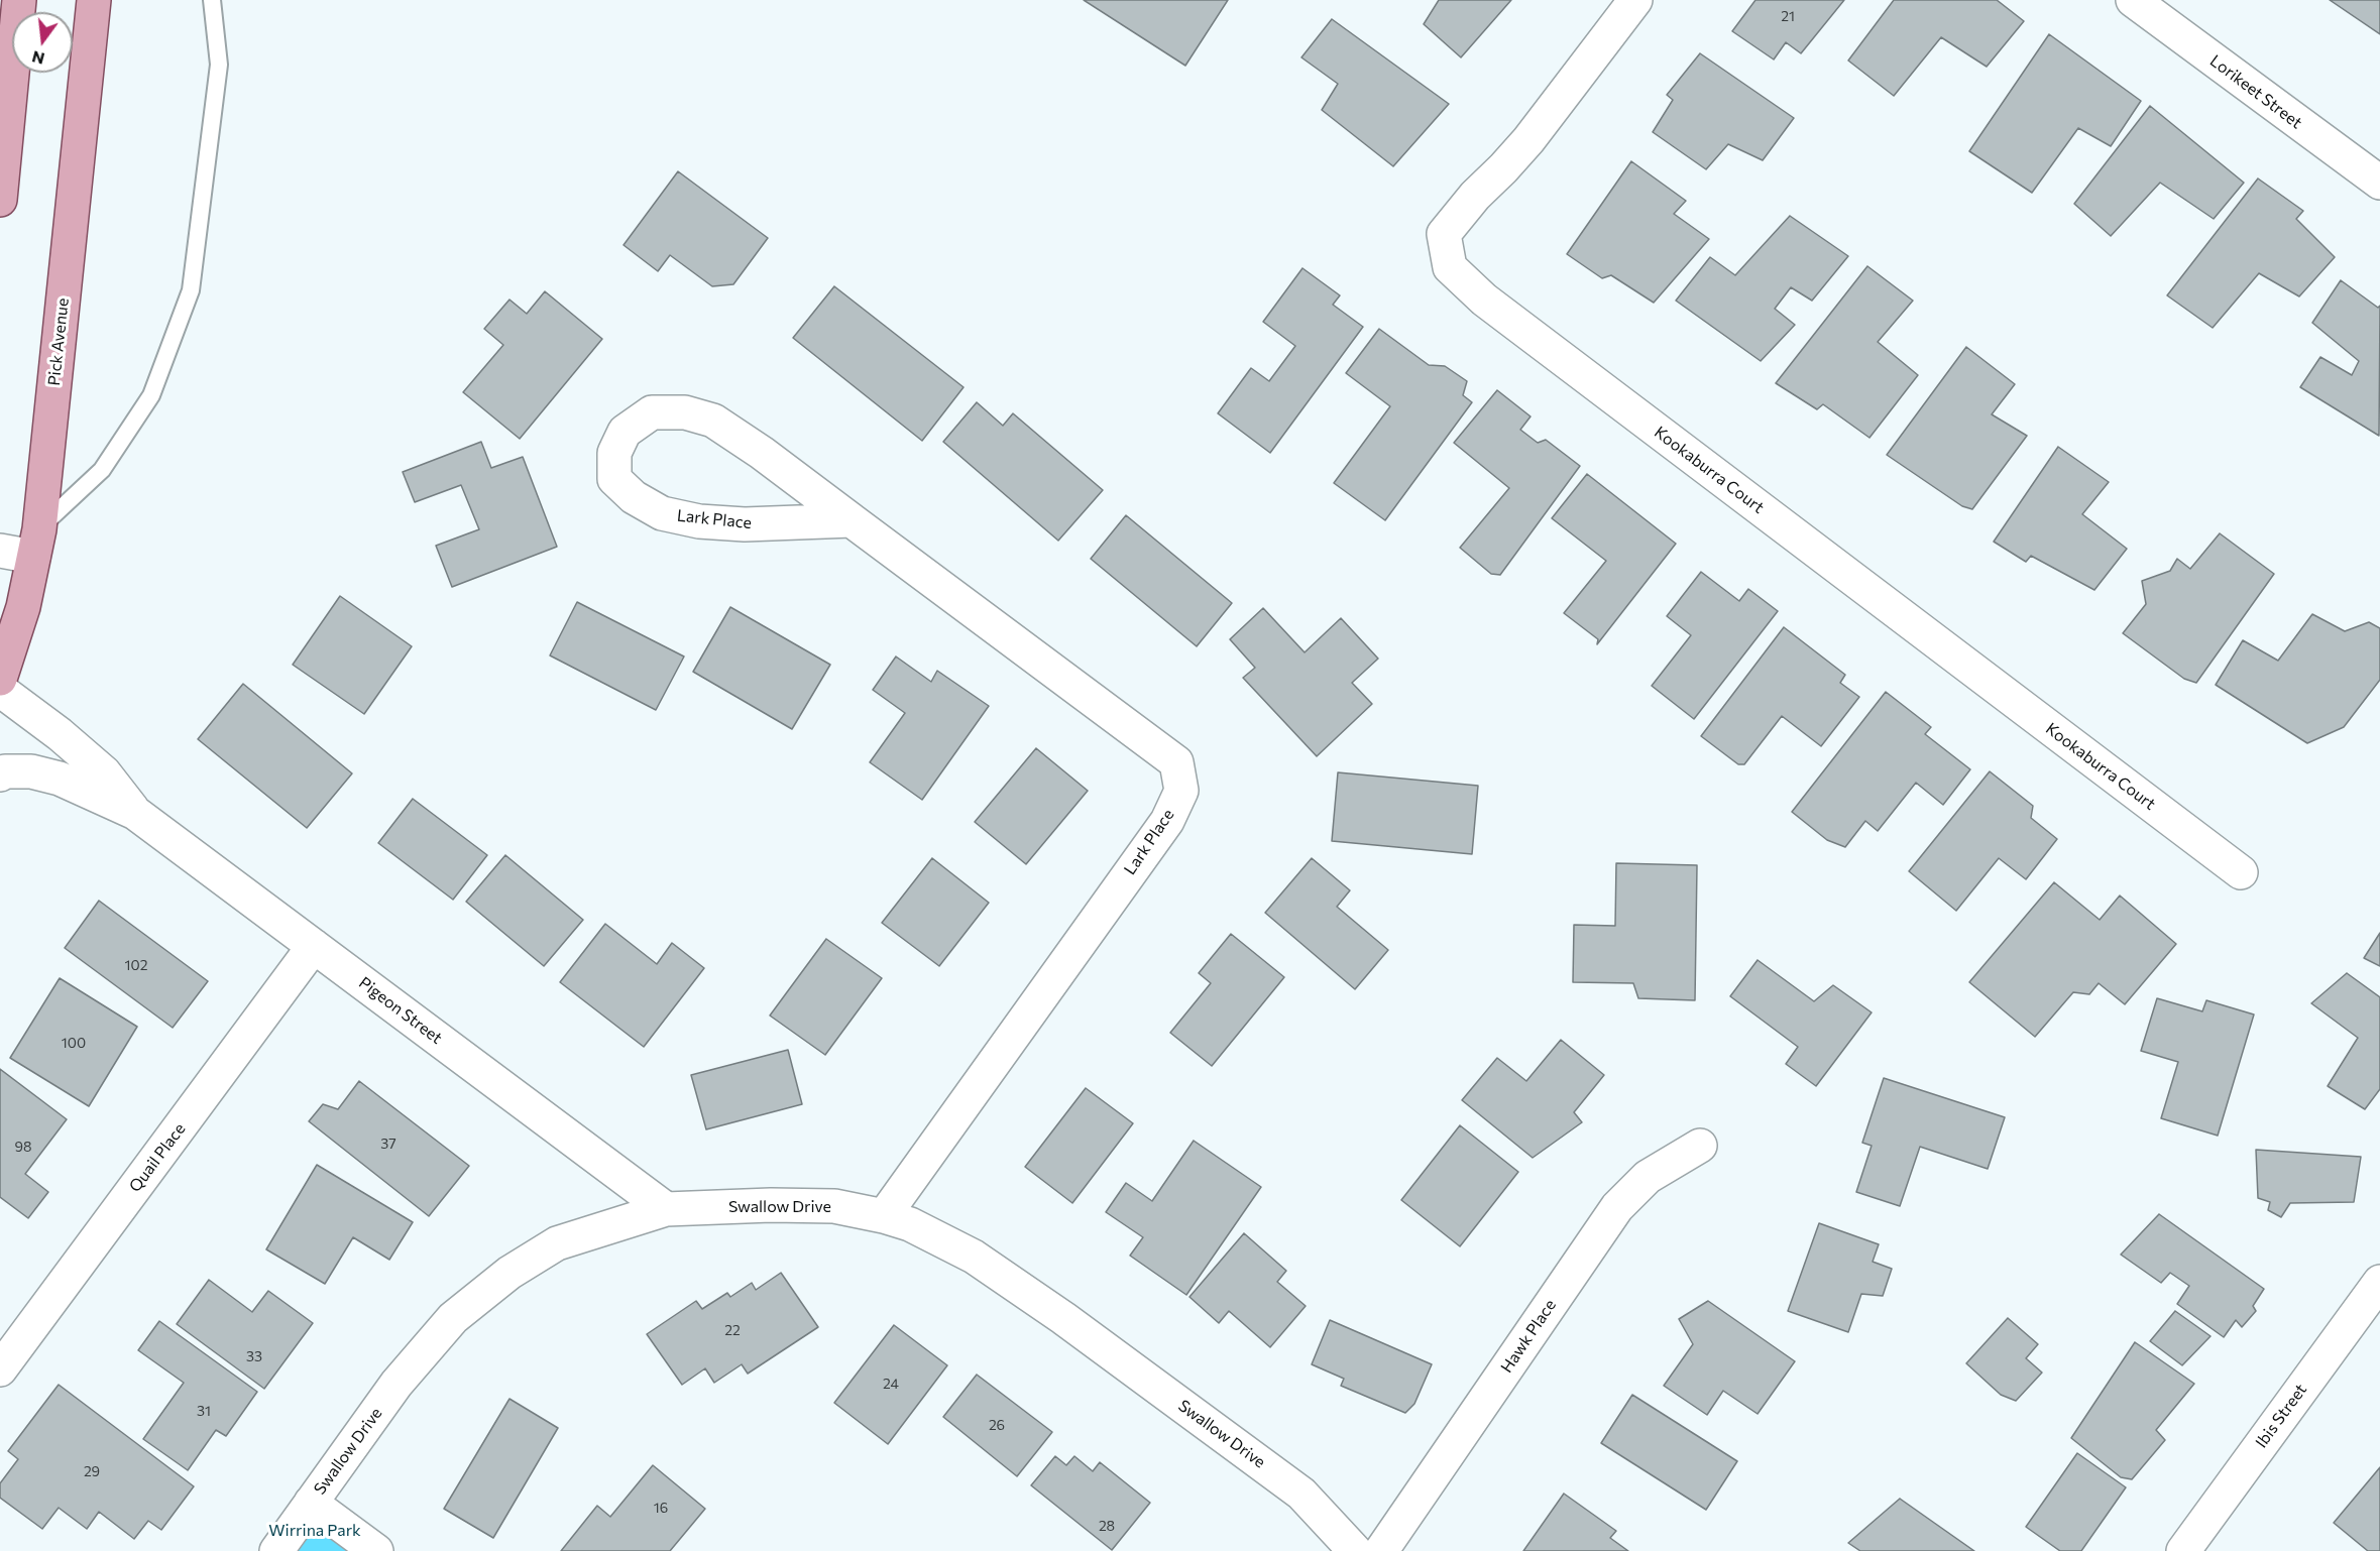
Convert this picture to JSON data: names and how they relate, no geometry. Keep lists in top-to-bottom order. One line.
{"streets":{"main road":["Pick Avenue"],"street":["Lorikeet Street","Kookaburra Court","Lark Place","Pigeon Street","Quail Place","Swallow Drive","Hawk Place","Ibis Street"]},"crossings":[["Lark Place","Swallow Drive"],["Pigeon Street","Quail Place"],["Pigeon Street","Swallow Drive"]],"parks":["Wirrina Park"],"house_numbers":["21","102","100","37","98","22","33","24","31","26","29","16","28"],"north":"bottom"}
